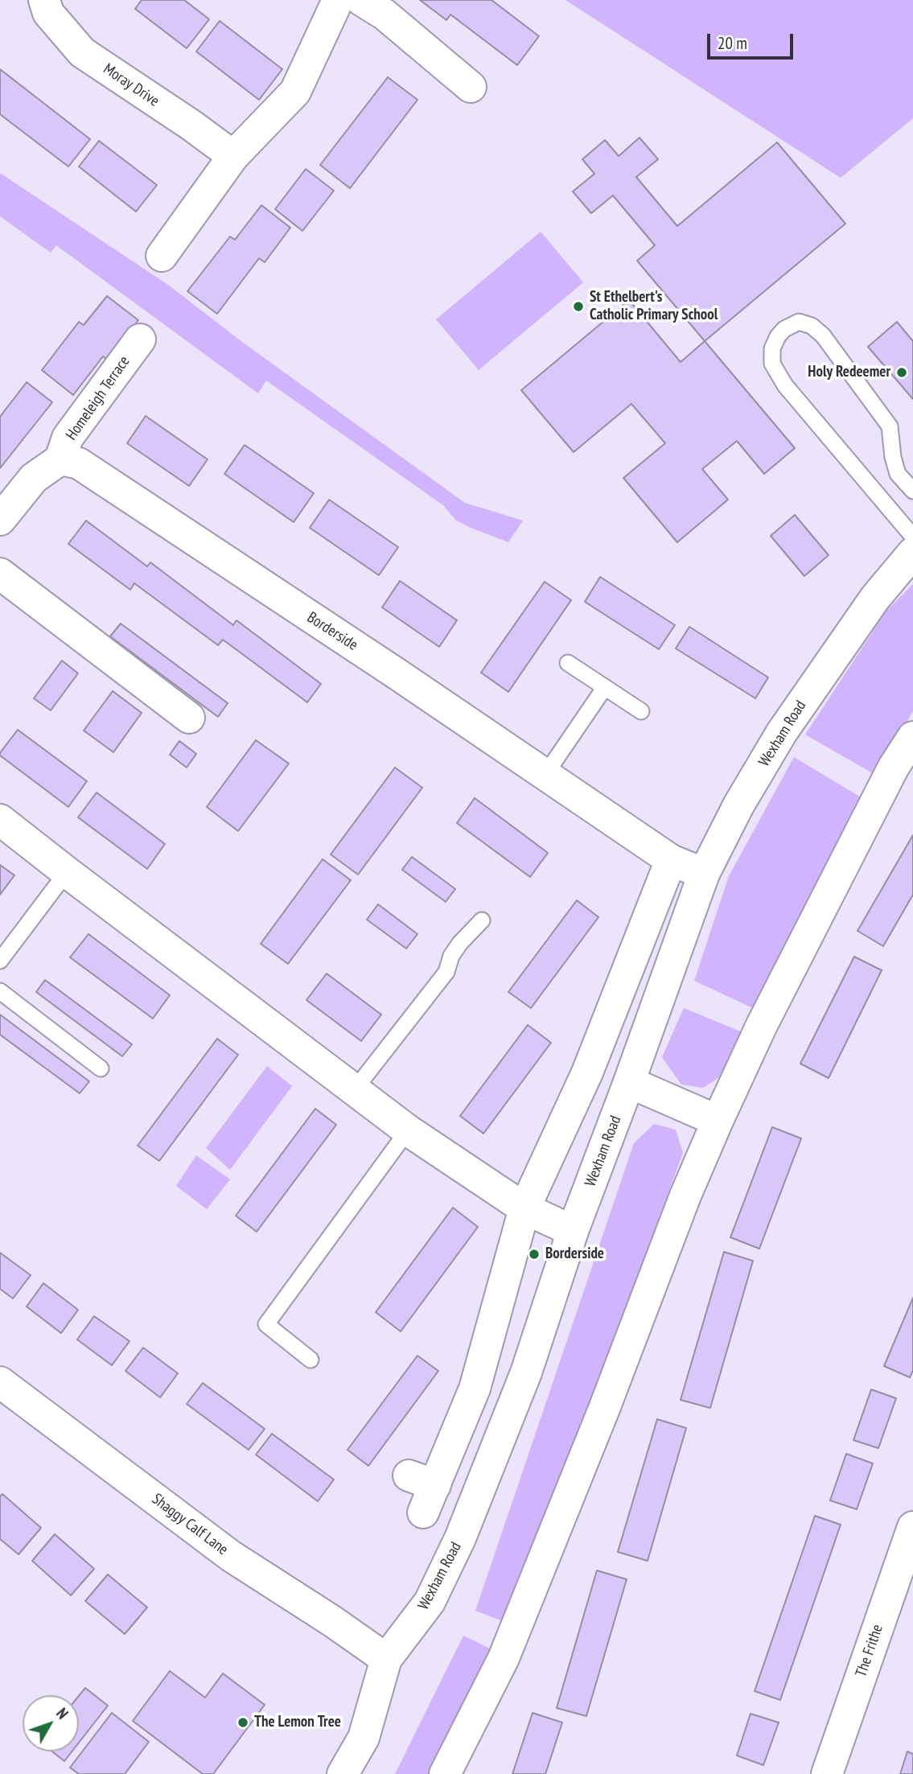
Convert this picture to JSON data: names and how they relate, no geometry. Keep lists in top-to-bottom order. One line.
{"streets":{"street":["Moray Drive","Homeleigh Terrace","Borderside","Wexham Road","Shaggy Calf Lane","The Frithe"]},"crossings":[["Homeleigh Terrace","Borderside"],["Borderside","Wexham Road"],["Wexham Road","Shaggy Calf Lane"]],"places":["St Ethelbert's Catholic Primary School","Holy Redeemer","Borderside","The Lemon Tree"],"scale_bar":"20 m","north":"top right"}
